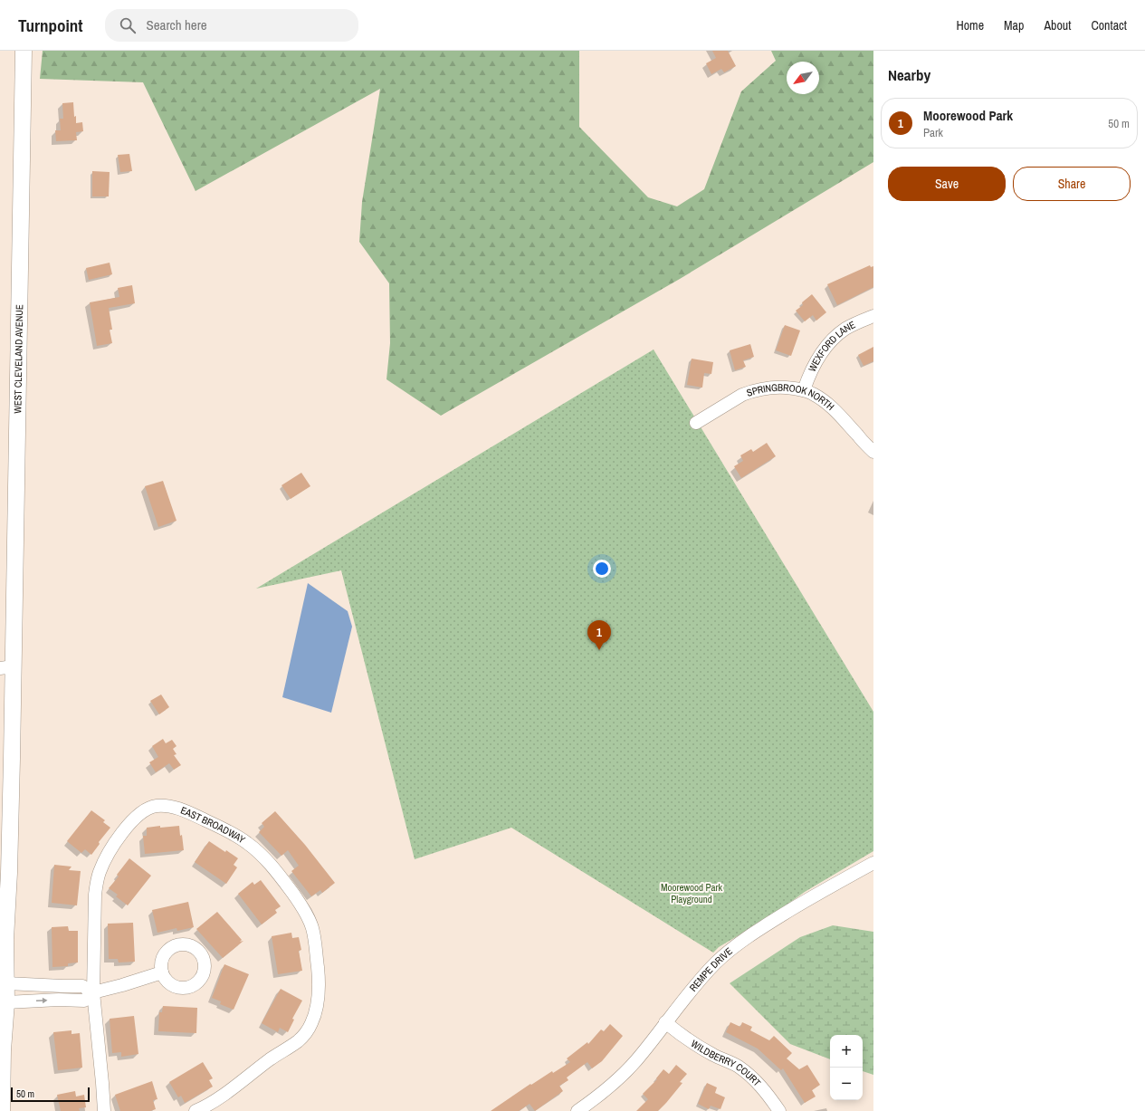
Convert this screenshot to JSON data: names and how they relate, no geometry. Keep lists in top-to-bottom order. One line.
{"streets":{"main road":["WEST CLEVELAND AVENUE"],"street":["WEXFORD LANE","SPRINGBROOK NORTH","EAST BROADWAY","REMPE DRIVE","WILDBERRY COURT"]},"crossings":[["WEXFORD LANE","SPRINGBROOK NORTH"],["REMPE DRIVE","WILDBERRY COURT"]],"parks":["Moorewood Park Playground"],"scale_bar":"50 m","north":"bottom left","page":{"header":"Turnpoint","search":"Search here","nav":["Home","Map","About","Contact"],"heading":"Nearby","list":[{"mark":"1","name":"Moorewood Park","note":"Park","value":"50 m"}],"buttons":["Save","Share"],"pins":"1","map_buttons":["+","−"],"scale":"50 m"}}
